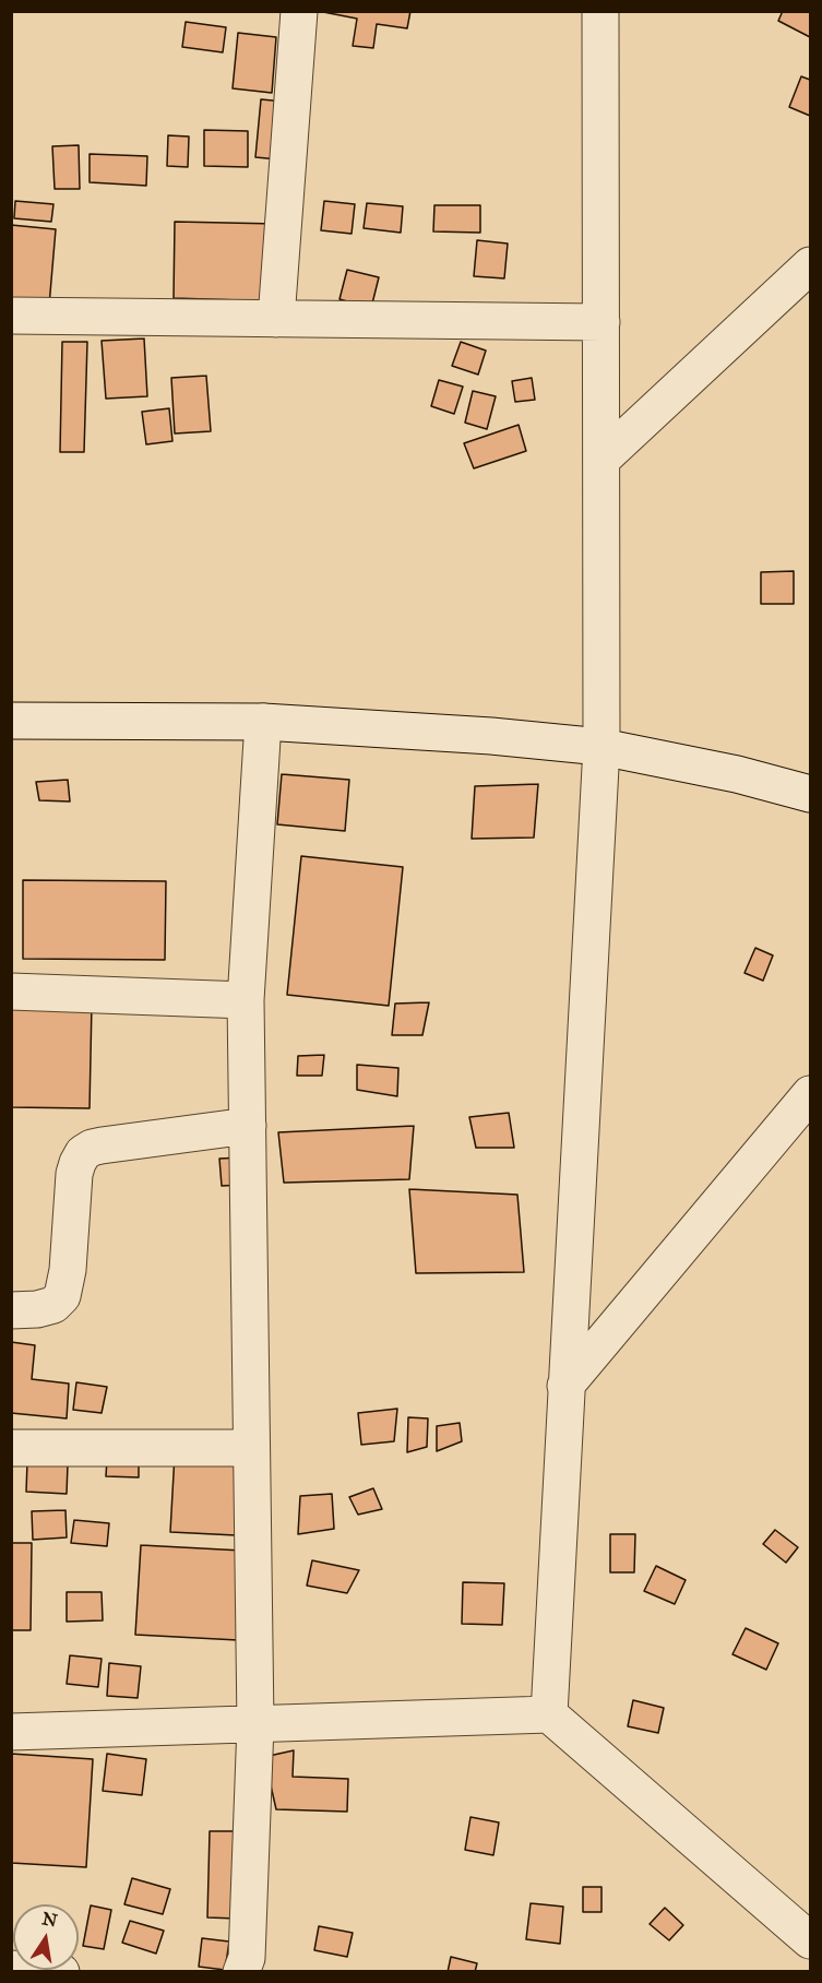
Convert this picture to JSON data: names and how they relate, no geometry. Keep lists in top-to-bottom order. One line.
{"north":"top"}
